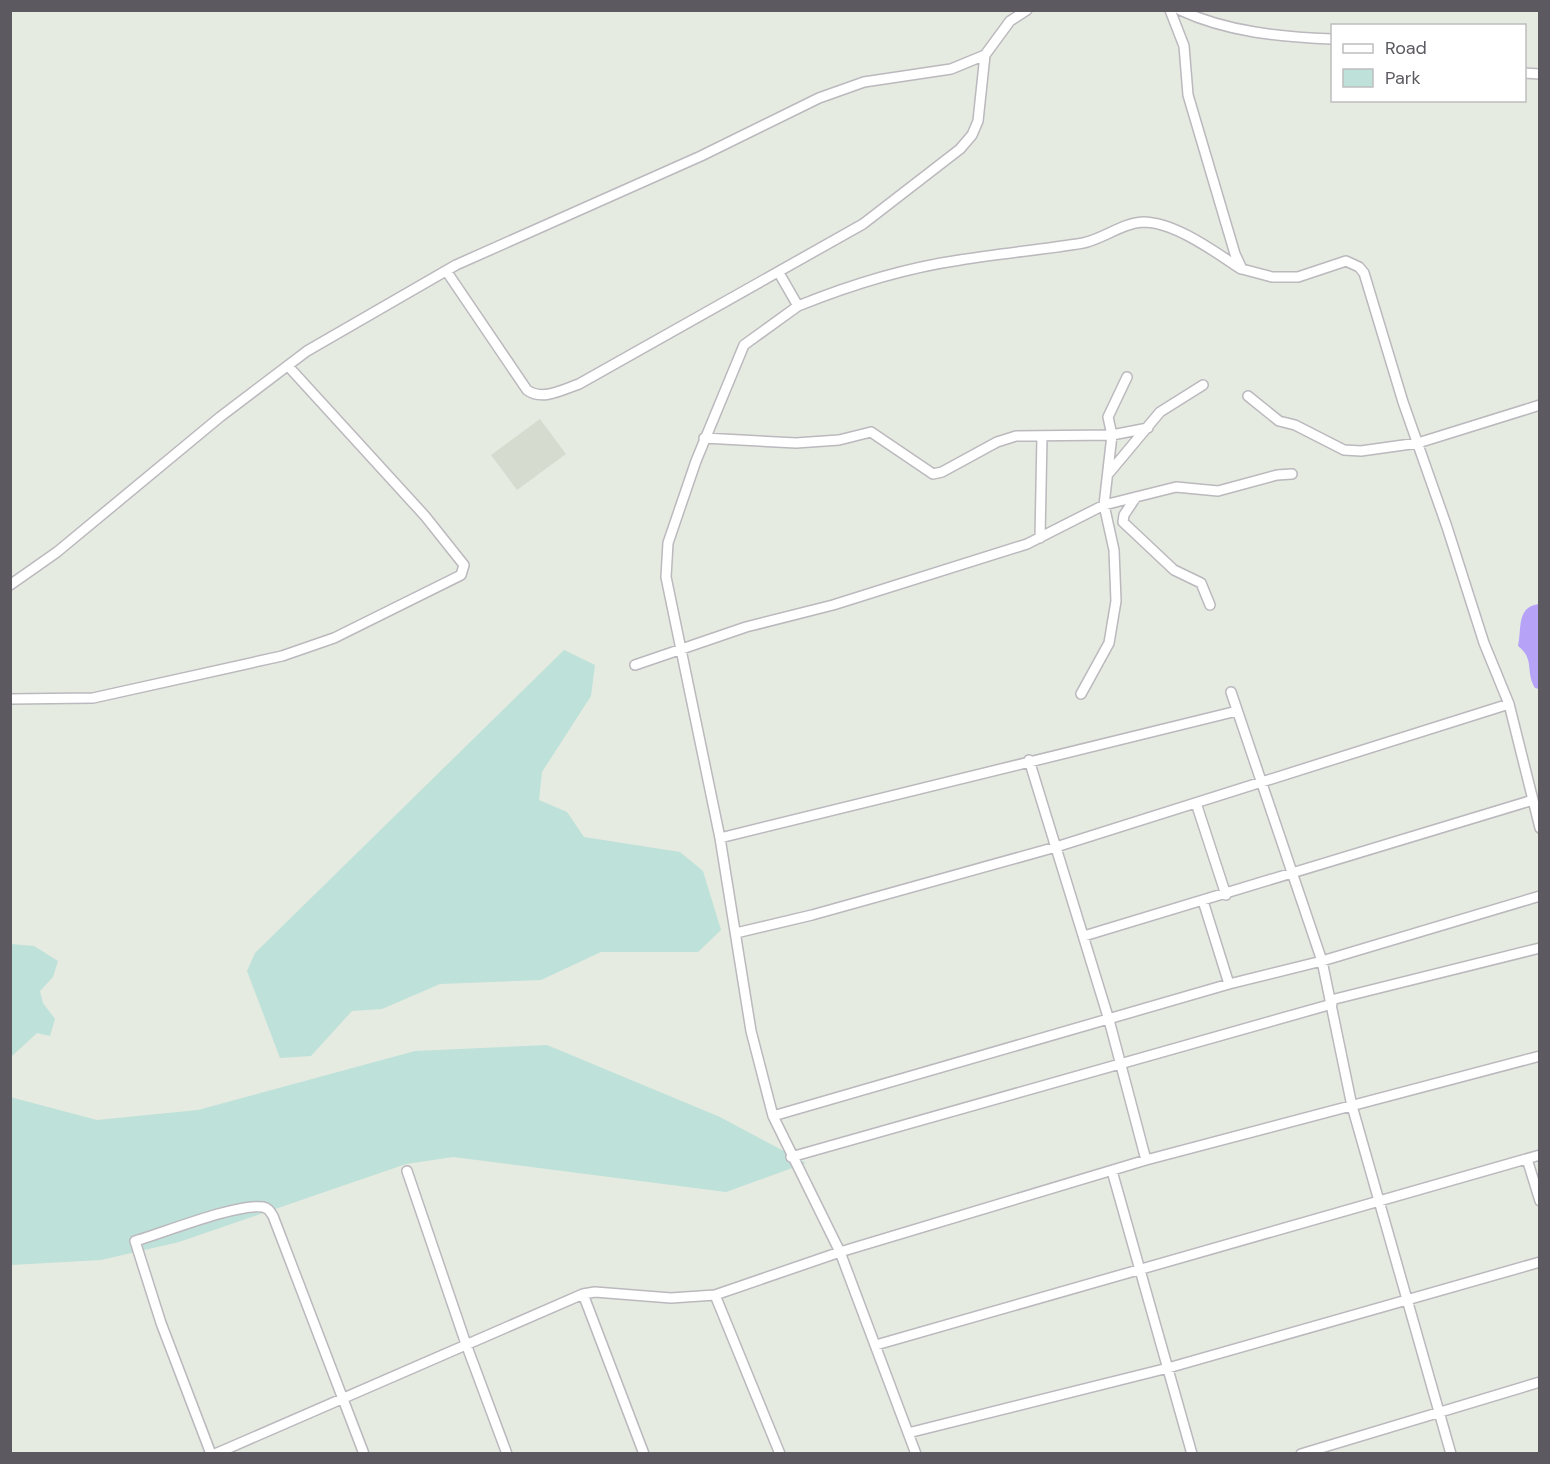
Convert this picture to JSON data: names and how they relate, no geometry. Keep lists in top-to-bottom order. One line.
{"legend":["Road","Park"]}
